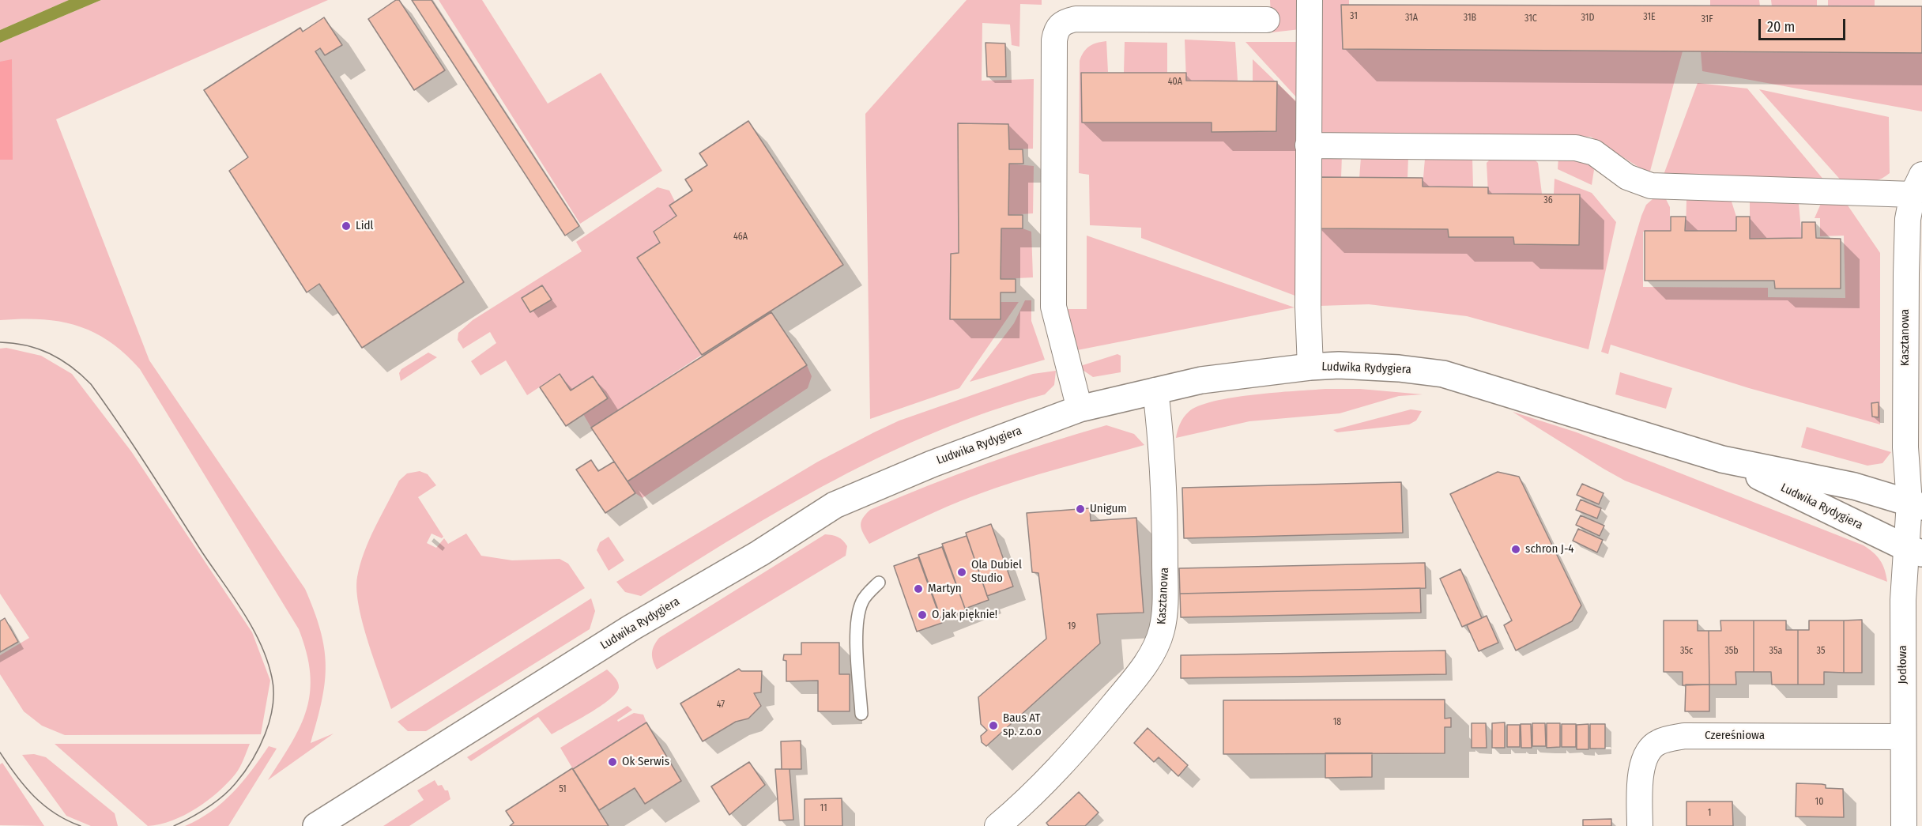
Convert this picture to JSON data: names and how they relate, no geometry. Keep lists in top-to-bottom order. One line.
{"streets":{"street":["Kasztanowa","Ludwika Rydygiera","Jodłowa","Czereśniowa"]},"crossings":[["Kasztanowa","Ludwika Rydygiera"],["Kasztanowa","Jodłowa"],["Ludwika Rydygiera","Jodłowa"],["Jodłowa","Czereśniowa"]],"places":["Lidl","Unigum","schron J-4","Ola Dubiel Studio","Martyn","O jak pięknie!","Baus AT sp. z.o.o","Ok Serwis"],"house_numbers":["31","31E","31A","31B","31D","31C","31F","40A","36","46A","19","35c","35b","35a","35","47","18","51","10","11","1"],"scale_bar":"20 m"}
